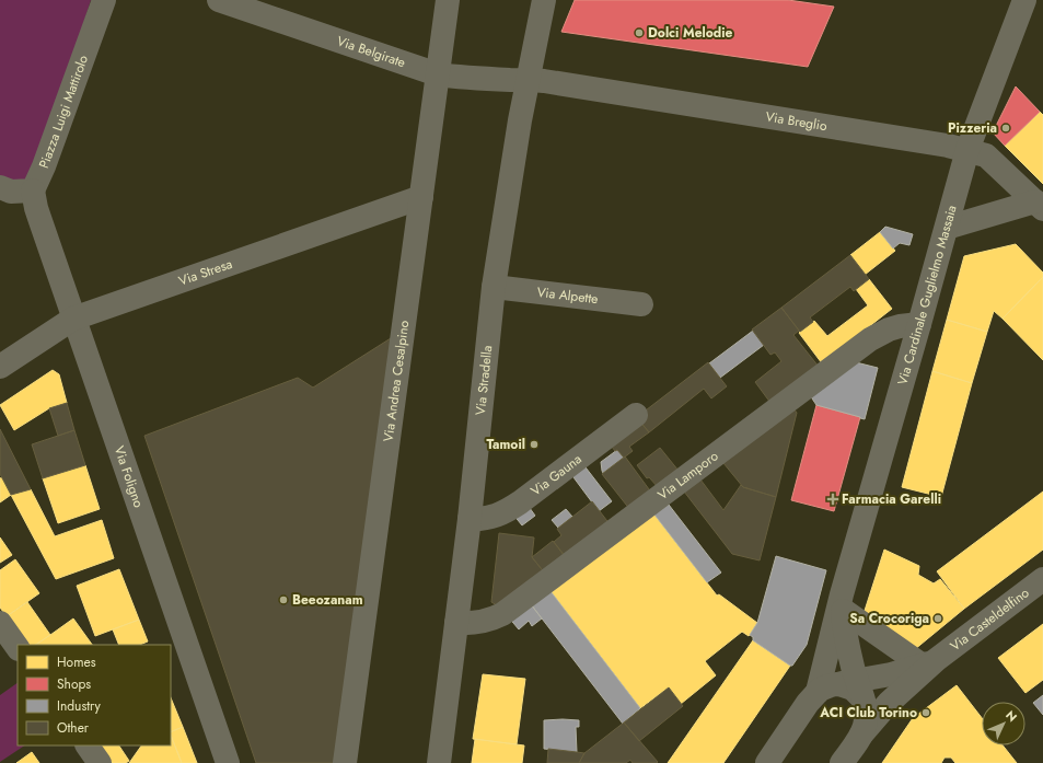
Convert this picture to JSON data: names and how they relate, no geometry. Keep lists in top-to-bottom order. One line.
{"streets":{"street":["Via Belgirate","Piazza Luigi Mattirolo","Via Breglio","Via Stresa","Via Alpette","Via Cardinale Guglielmo Massaia","Via Stradella","Via Andrea Cesalpino","Via Gauna","Via Lamporo","Via Foligno","Via Casteldelfino"]},"crossings":[["Via Belgirate","Via Breglio"],["Via Belgirate","Via Stradella"],["Via Belgirate","Via Andrea Cesalpino"],["Piazza Luigi Mattirolo","Via Foligno"],["Via Breglio","Via Cardinale Guglielmo Massaia"],["Via Breglio","Via Stradella"],["Via Stresa","Via Andrea Cesalpino"],["Via Stresa","Via Foligno"],["Via Alpette","Via Stradella"],["Via Cardinale Guglielmo Massaia","Via Lamporo"],["Via Cardinale Guglielmo Massaia","Via Casteldelfino"],["Via Stradella","Via Gauna"],["Via Stradella","Via Lamporo"]],"places":{"other":["Dolci Melodie","Pizzeria","Tamoil","Beeozanam","Sa Crocoriga","ACI Club Torino"],"health":["Farmacia Garelli"]},"legend":["Homes","Shops","Industry","Other"],"north":"top right"}
